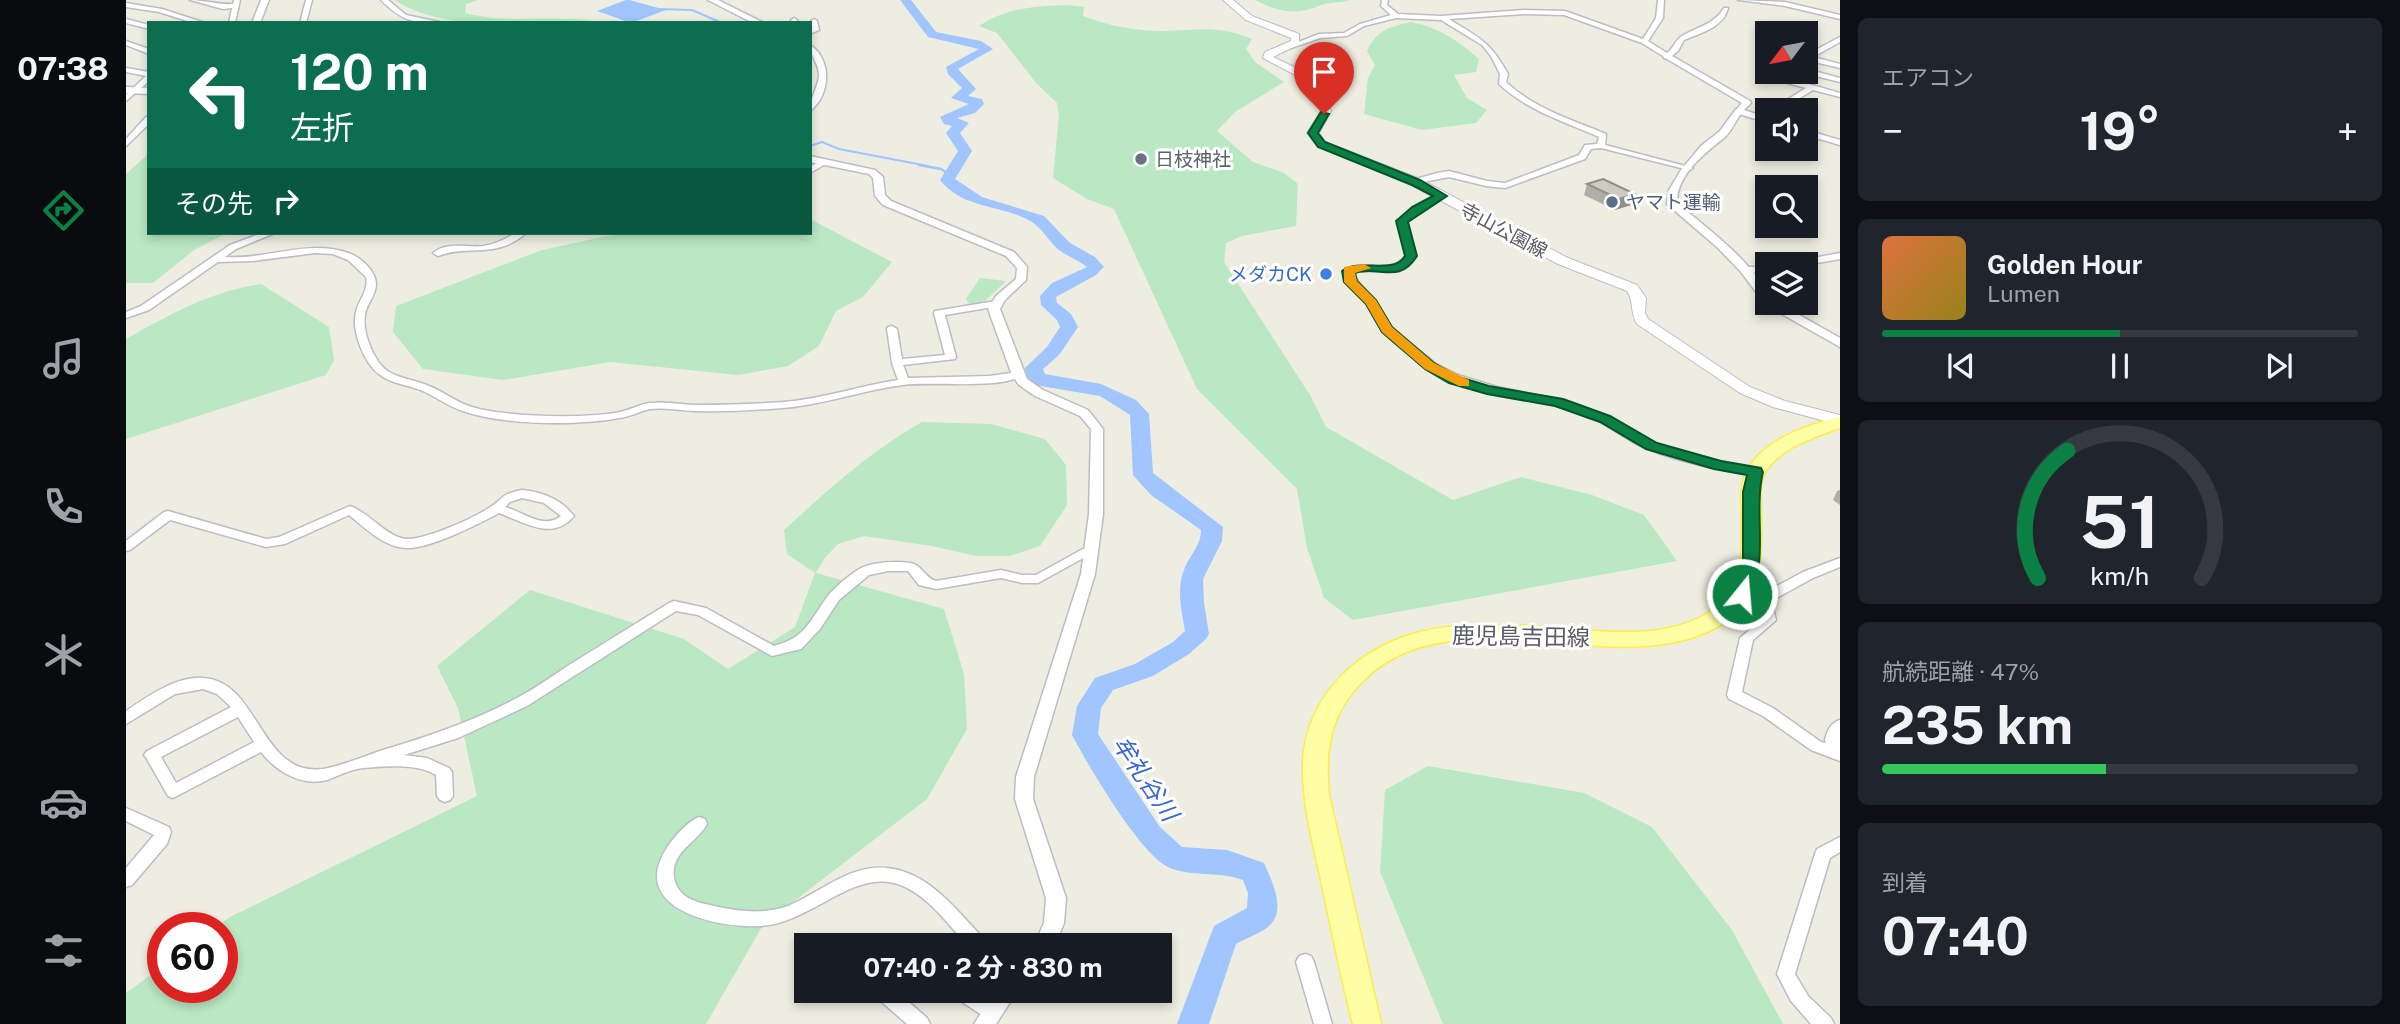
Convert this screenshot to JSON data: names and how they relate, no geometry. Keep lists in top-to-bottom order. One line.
{"streets":{"main road":["寺山公園線","鹿児島吉田線"]},"water":["牟礼谷川"],"places":["日枝神社","ヤマト運輸","メダカCK"],"north":"bottom left","page":{"tabs":"07:38","tile":["エアコン",["航続距離 · 47%","235 km"],["到着","07:40"]],"turn":["120 m","左折"],"heat":["−","19°","+"],"then":"その先","song":["Golden Hour","Lumen"],"limit":"60","trip":"07:40 · 2 分 · 830 m","gauge":["51","km/h"]}}
